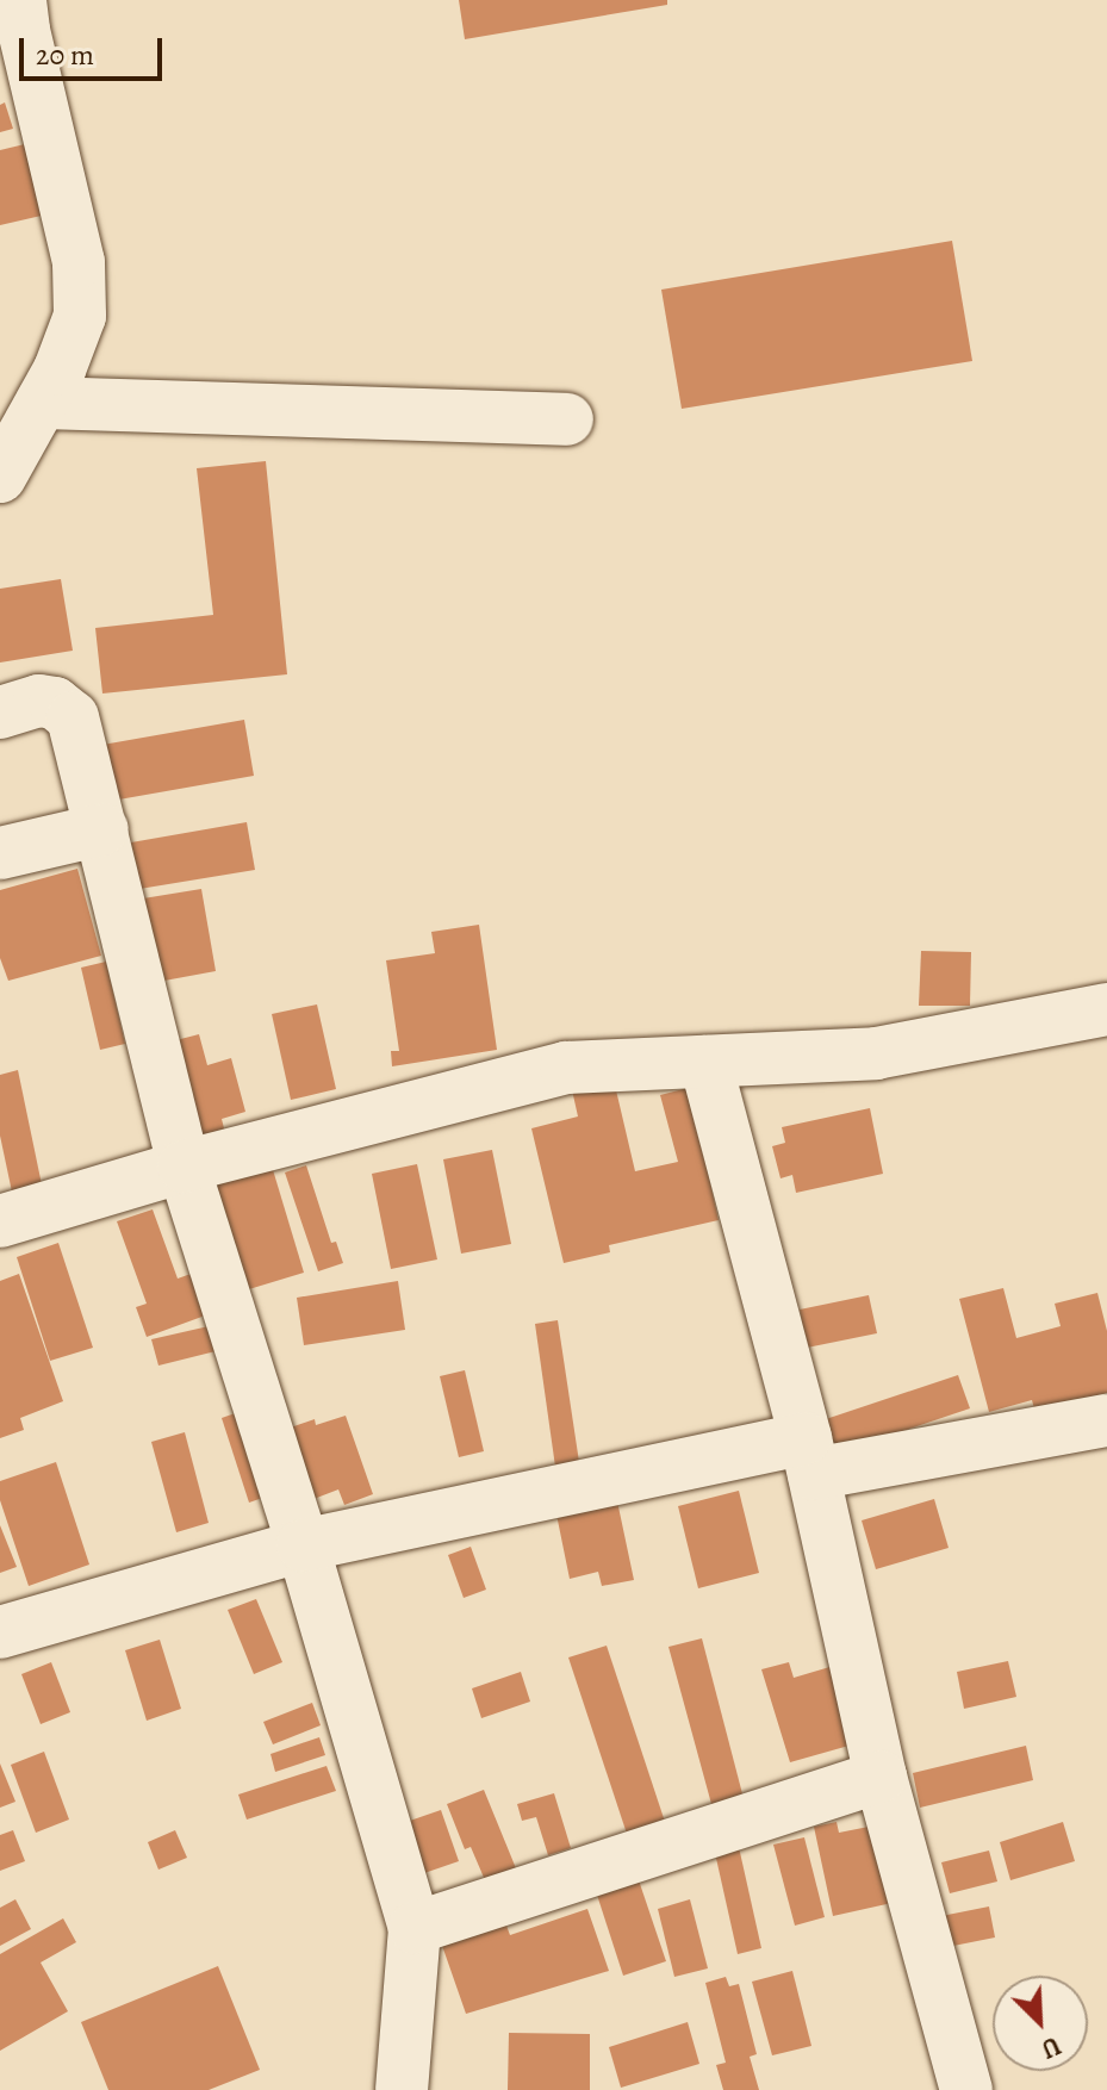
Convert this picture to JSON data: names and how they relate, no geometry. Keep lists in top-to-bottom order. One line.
{"scale_bar":"20 m","north":"bottom right"}
